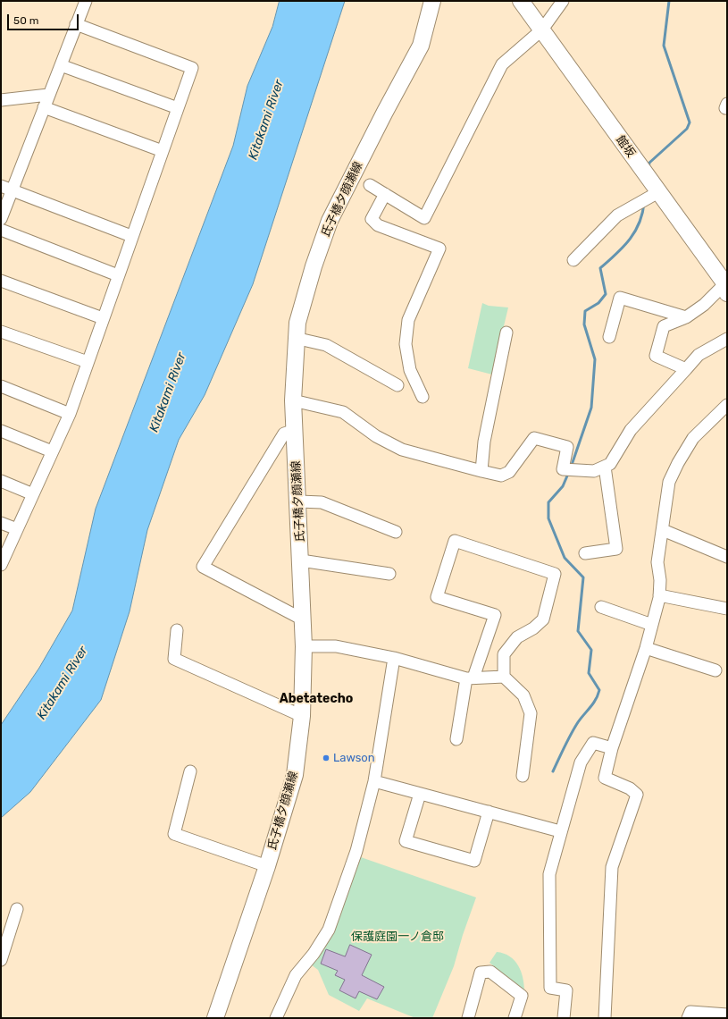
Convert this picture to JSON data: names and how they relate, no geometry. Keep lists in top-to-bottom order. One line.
{"streets":{"main road":["館坂","氏子橋夕顔瀬線"]},"districts":["Abetatecho"],"water":["Kitakami River"],"parks":["保護庭園一ノ倉邸"],"places":["Lawson"],"scale_bar":"50 m"}
